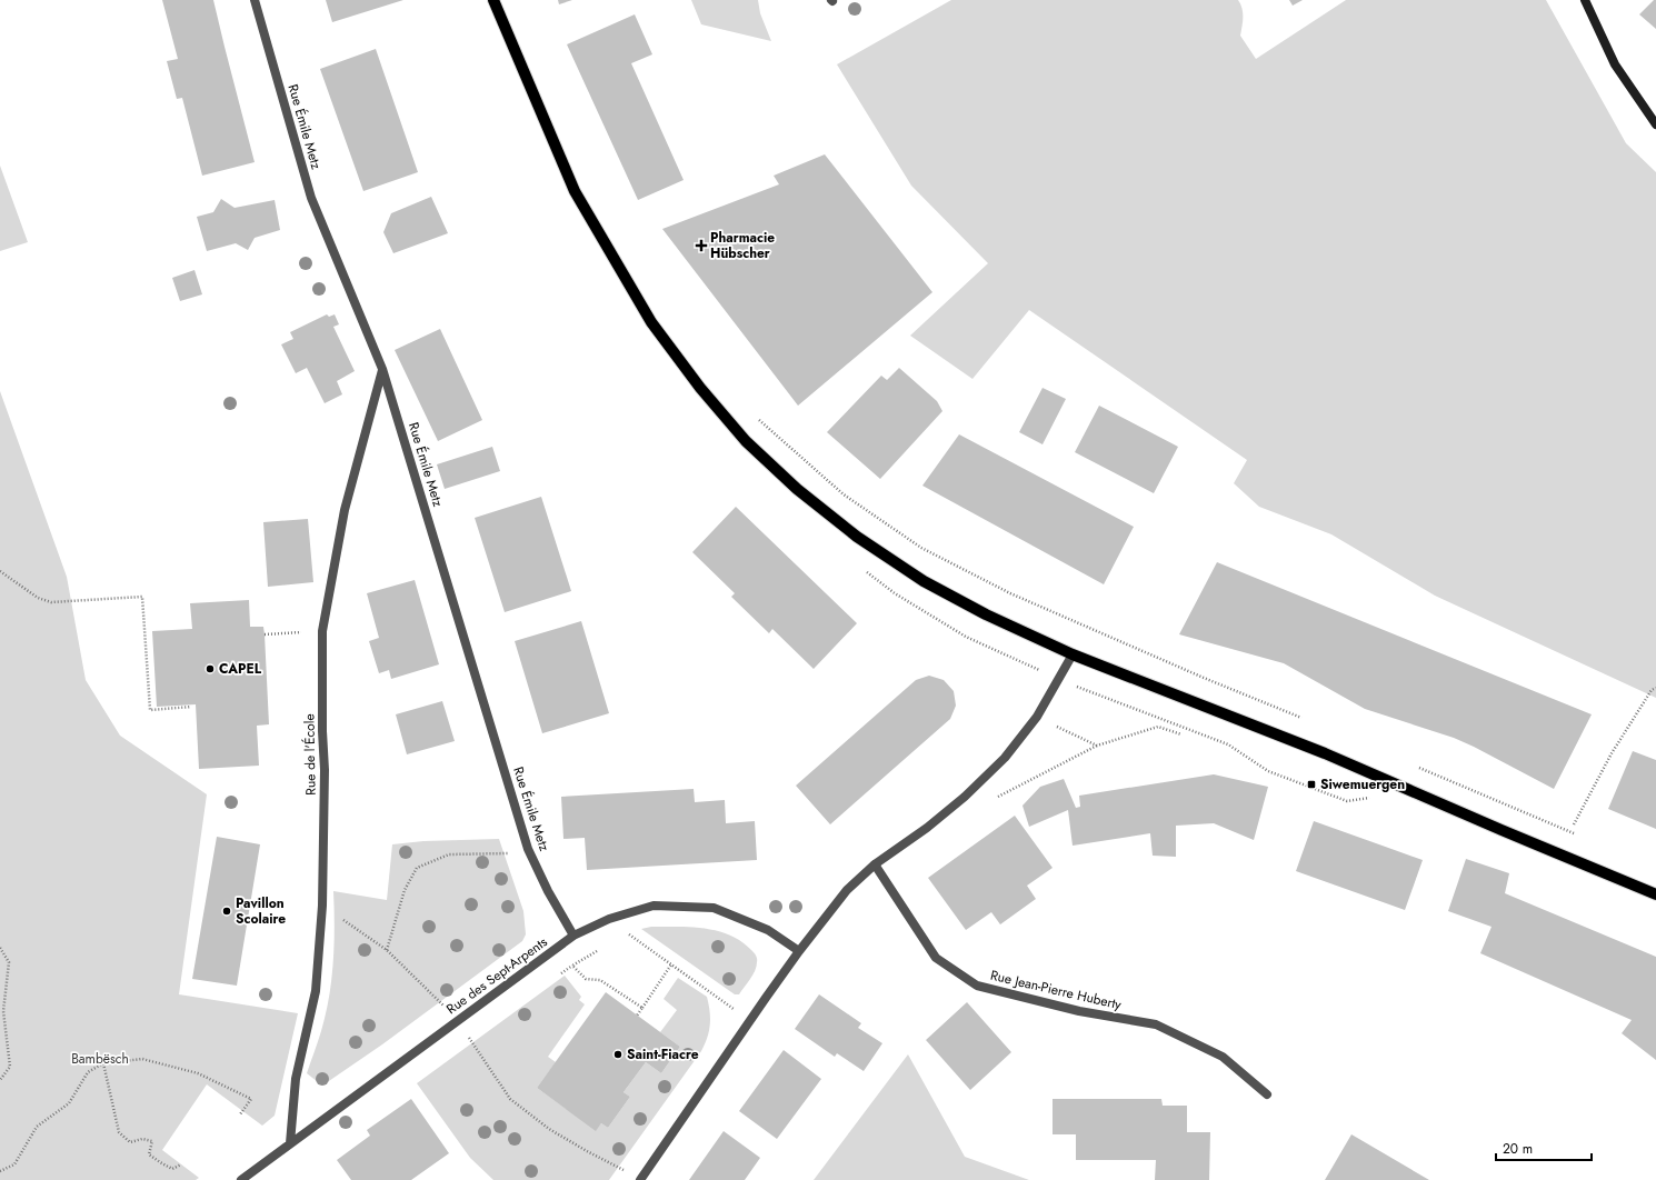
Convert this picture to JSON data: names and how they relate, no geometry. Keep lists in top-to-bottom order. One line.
{"streets":{"street":["Rue Émile Metz","Rue de l'École","Rue des Sept-Arpents","Rue Jean-Pierre Huberty"]},"crossings":[["Rue Émile Metz","Rue de l'École"],["Rue Émile Metz","Rue des Sept-Arpents"],["Rue de l'École","Rue des Sept-Arpents"]],"parks":["Bambësch"],"places":{"health":["Pharmacie Hübscher"],"other":["CAPEL","Pavillon Scolaire","Saint-Fiacre"],"transit":["Siwemuergen"]},"scale_bar":"20 m"}
